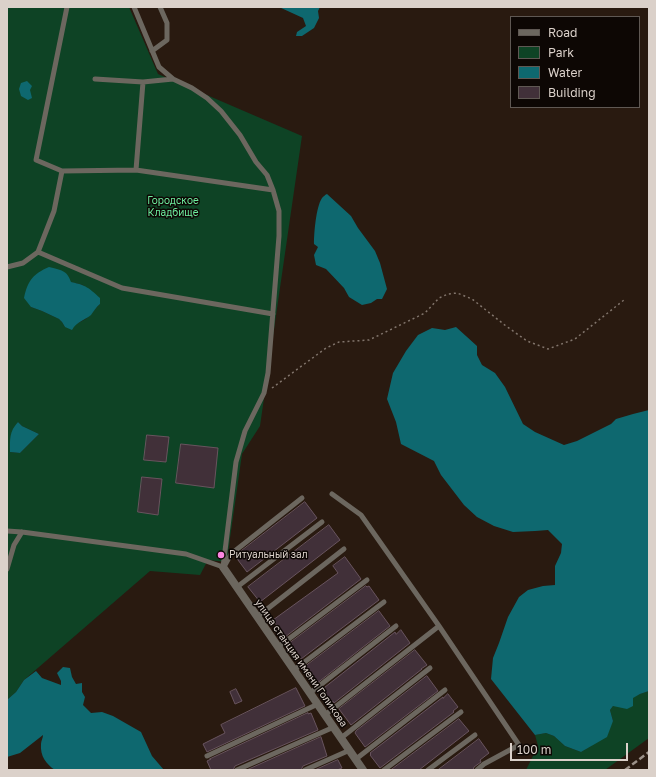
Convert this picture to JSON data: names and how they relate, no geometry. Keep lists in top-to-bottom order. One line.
{"streets":{"street":["улица станция имени Голикова"]},"parks":["Городское Кладбище"],"places":["Ритуальный зал"],"legend":["Road","Park","Water","Building"],"scale_bar":"100 m"}
